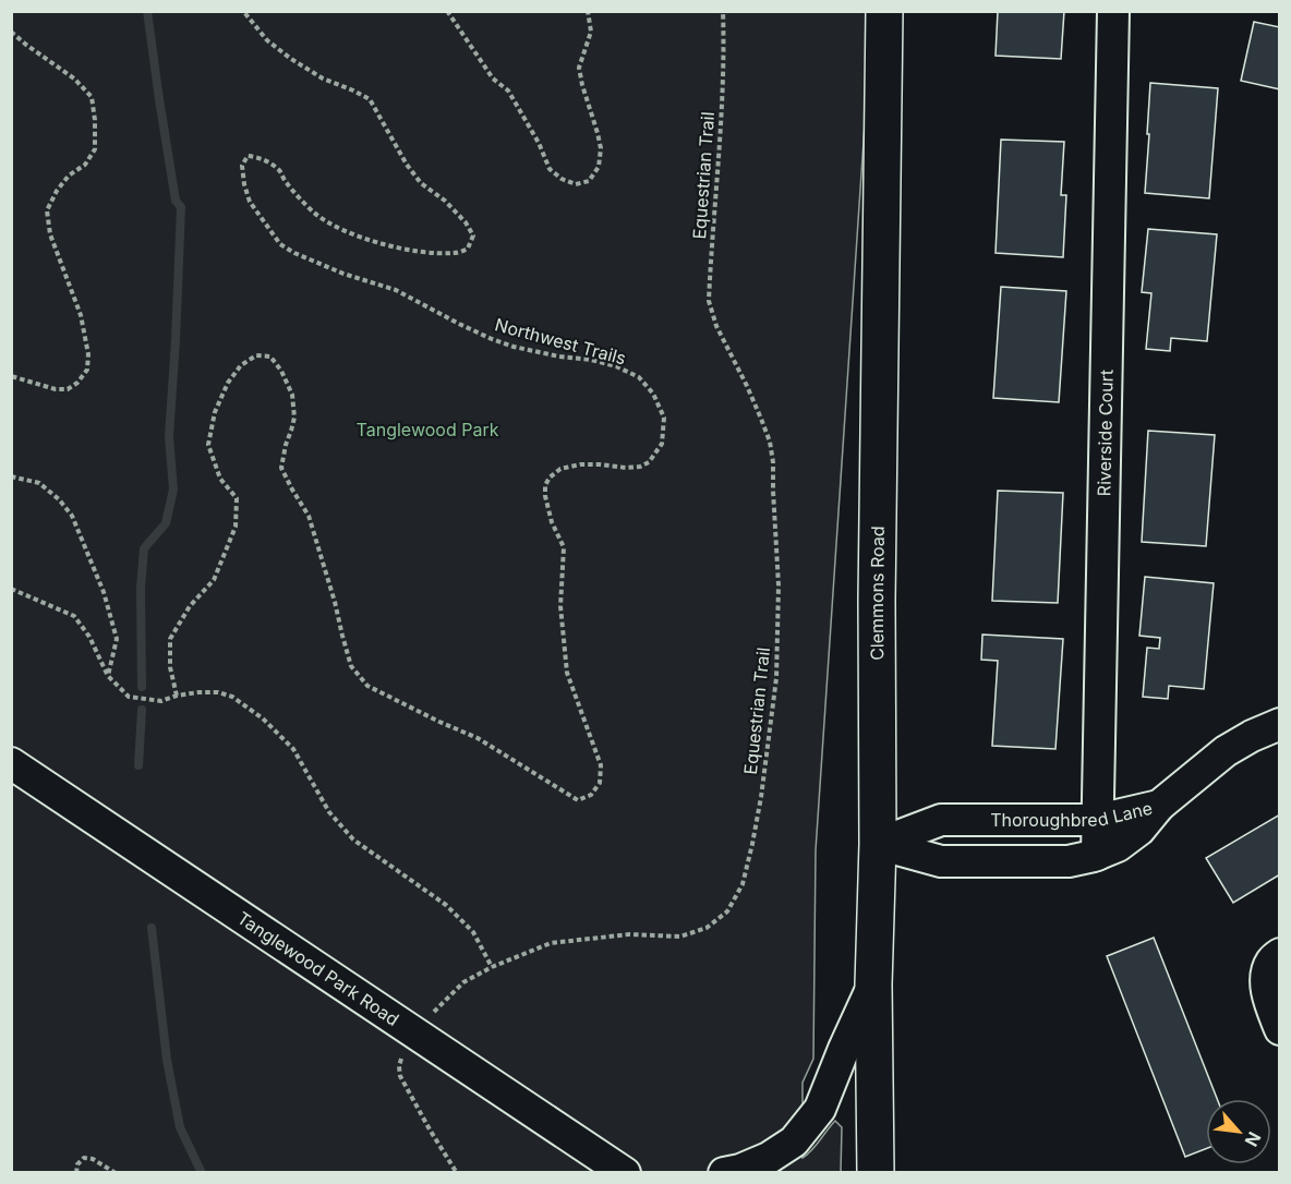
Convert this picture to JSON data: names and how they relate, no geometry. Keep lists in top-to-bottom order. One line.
{"streets":{"main road":["Clemmons Road"],"street":["Riverside Court","Thoroughbred Lane","Tanglewood Park Road"],"path":["Equestrian Trail","Northwest Trails"]},"crossings":[["Equestrian Trail","Tanglewood Park Road"],["Riverside Court","Thoroughbred Lane"],["Clemmons Road","Thoroughbred Lane"]],"parks":["Tanglewood Park"],"north":"bottom right"}
